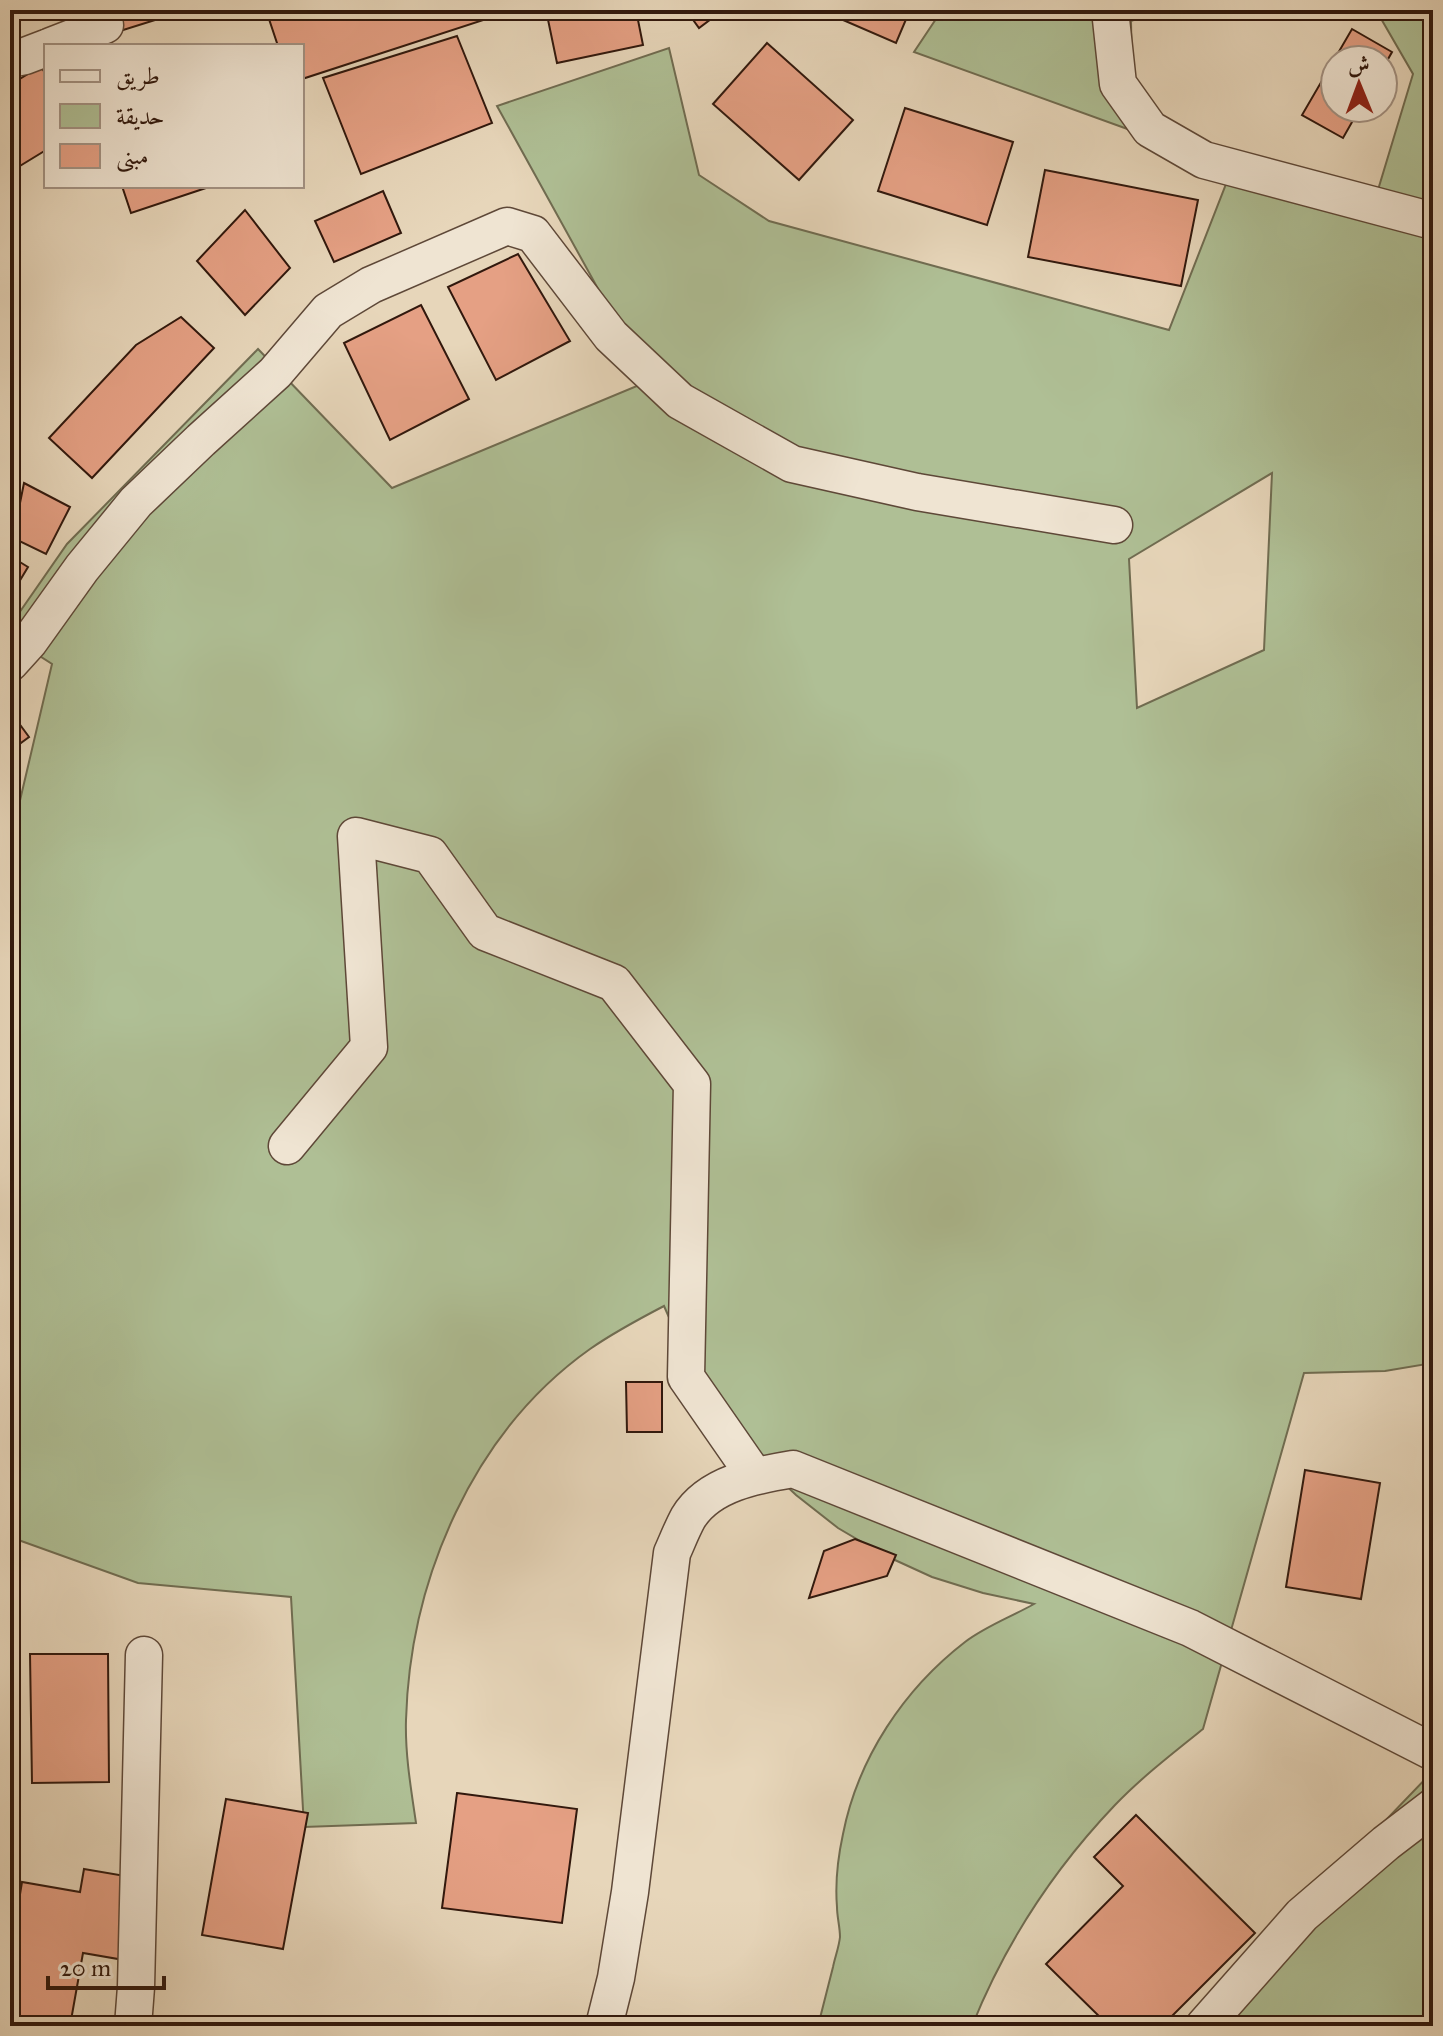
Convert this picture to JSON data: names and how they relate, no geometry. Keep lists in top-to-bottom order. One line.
{"legend":["طريق","حديقة","مبنى"],"scale_bar":"20 m","north":"top"}
